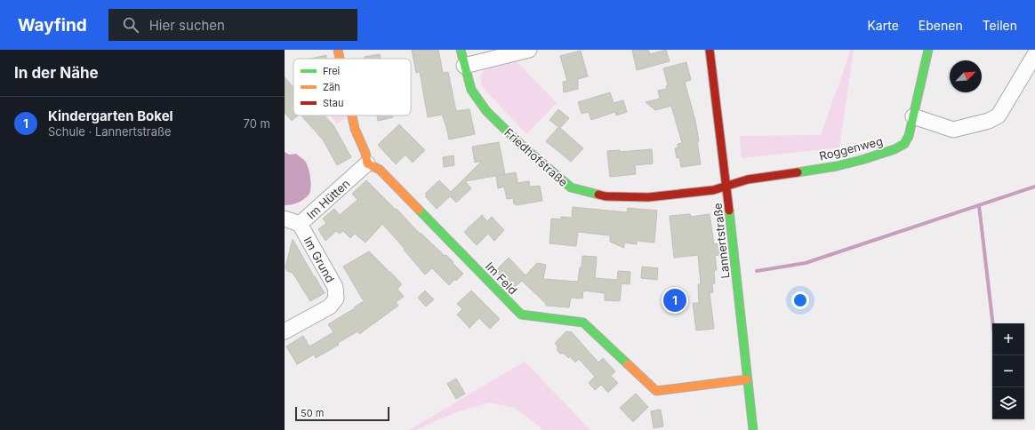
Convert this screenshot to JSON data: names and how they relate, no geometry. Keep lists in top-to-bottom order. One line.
{"streets":{"street":["Roggenweg","Friedhofstraße","Im Hütten","Lannertstraße","Im Grund","Im Feld"]},"crossings":[["Roggenweg","Friedhofstraße"],["Roggenweg","Lannertstraße"],["Friedhofstraße","Lannertstraße"],["Im Hütten","Im Grund"],["Im Hütten","Im Feld"],["Lannertstraße","Im Feld"]],"legend":["Frei","Zäh","Stau"],"scale_bar":"50 m","north":"top right","page":{"header":"Wayfind","search":"Hier suchen","nav":["Karte","Ebenen","Teilen"],"heading":"In der Nähe","list":[{"mark":"1","name":"Kindergarten Bokel","note":"Schule · Lannertstraße","value":"70 m"}],"pins":"1","map_buttons":["+","−"],"scale":"50 m"}}
